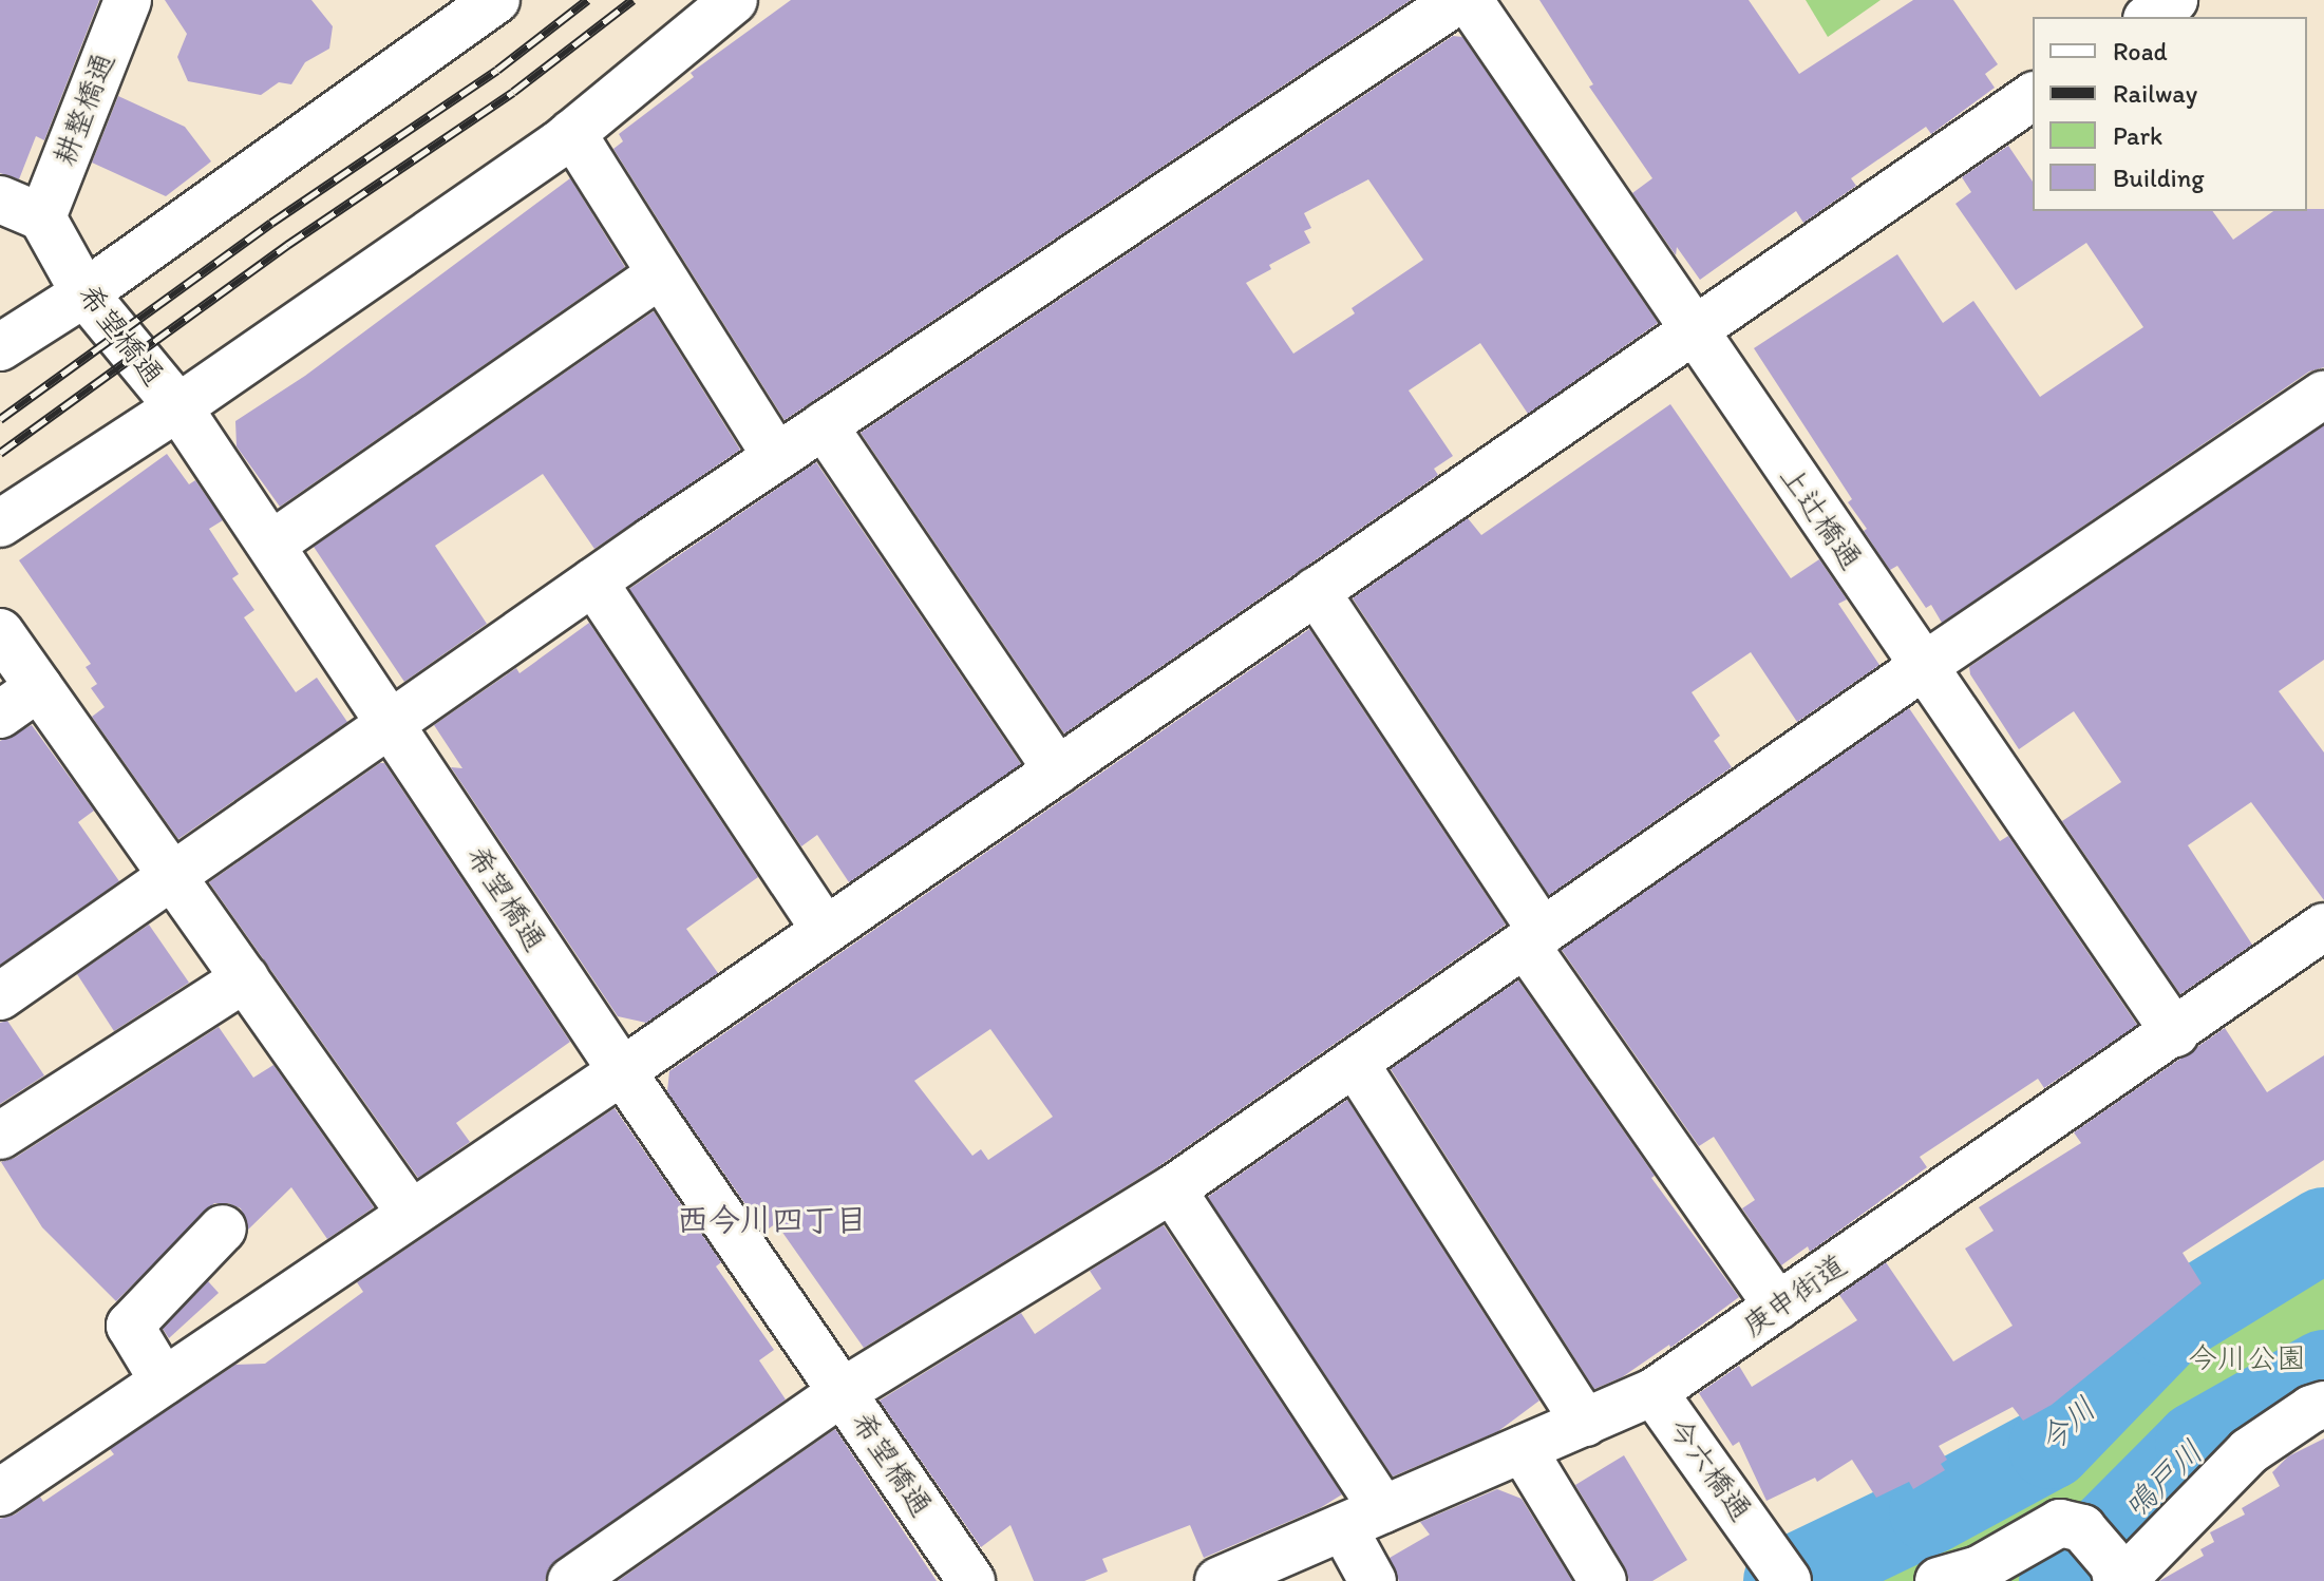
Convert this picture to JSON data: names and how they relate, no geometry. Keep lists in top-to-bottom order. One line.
{"streets":{"street":["耕整橋通","希望橋通","上辻橋通","庚申街道","今六橋通"]},"crossings":[["耕整橋通","希望橋通"],["上辻橋通","庚申街道"],["庚申街道","今六橋通"]],"districts":["西今川四丁目"],"water":["今川","鳴戸川"],"parks":["今川公園"],"legend":["Road","Railway","Park","Building"]}
